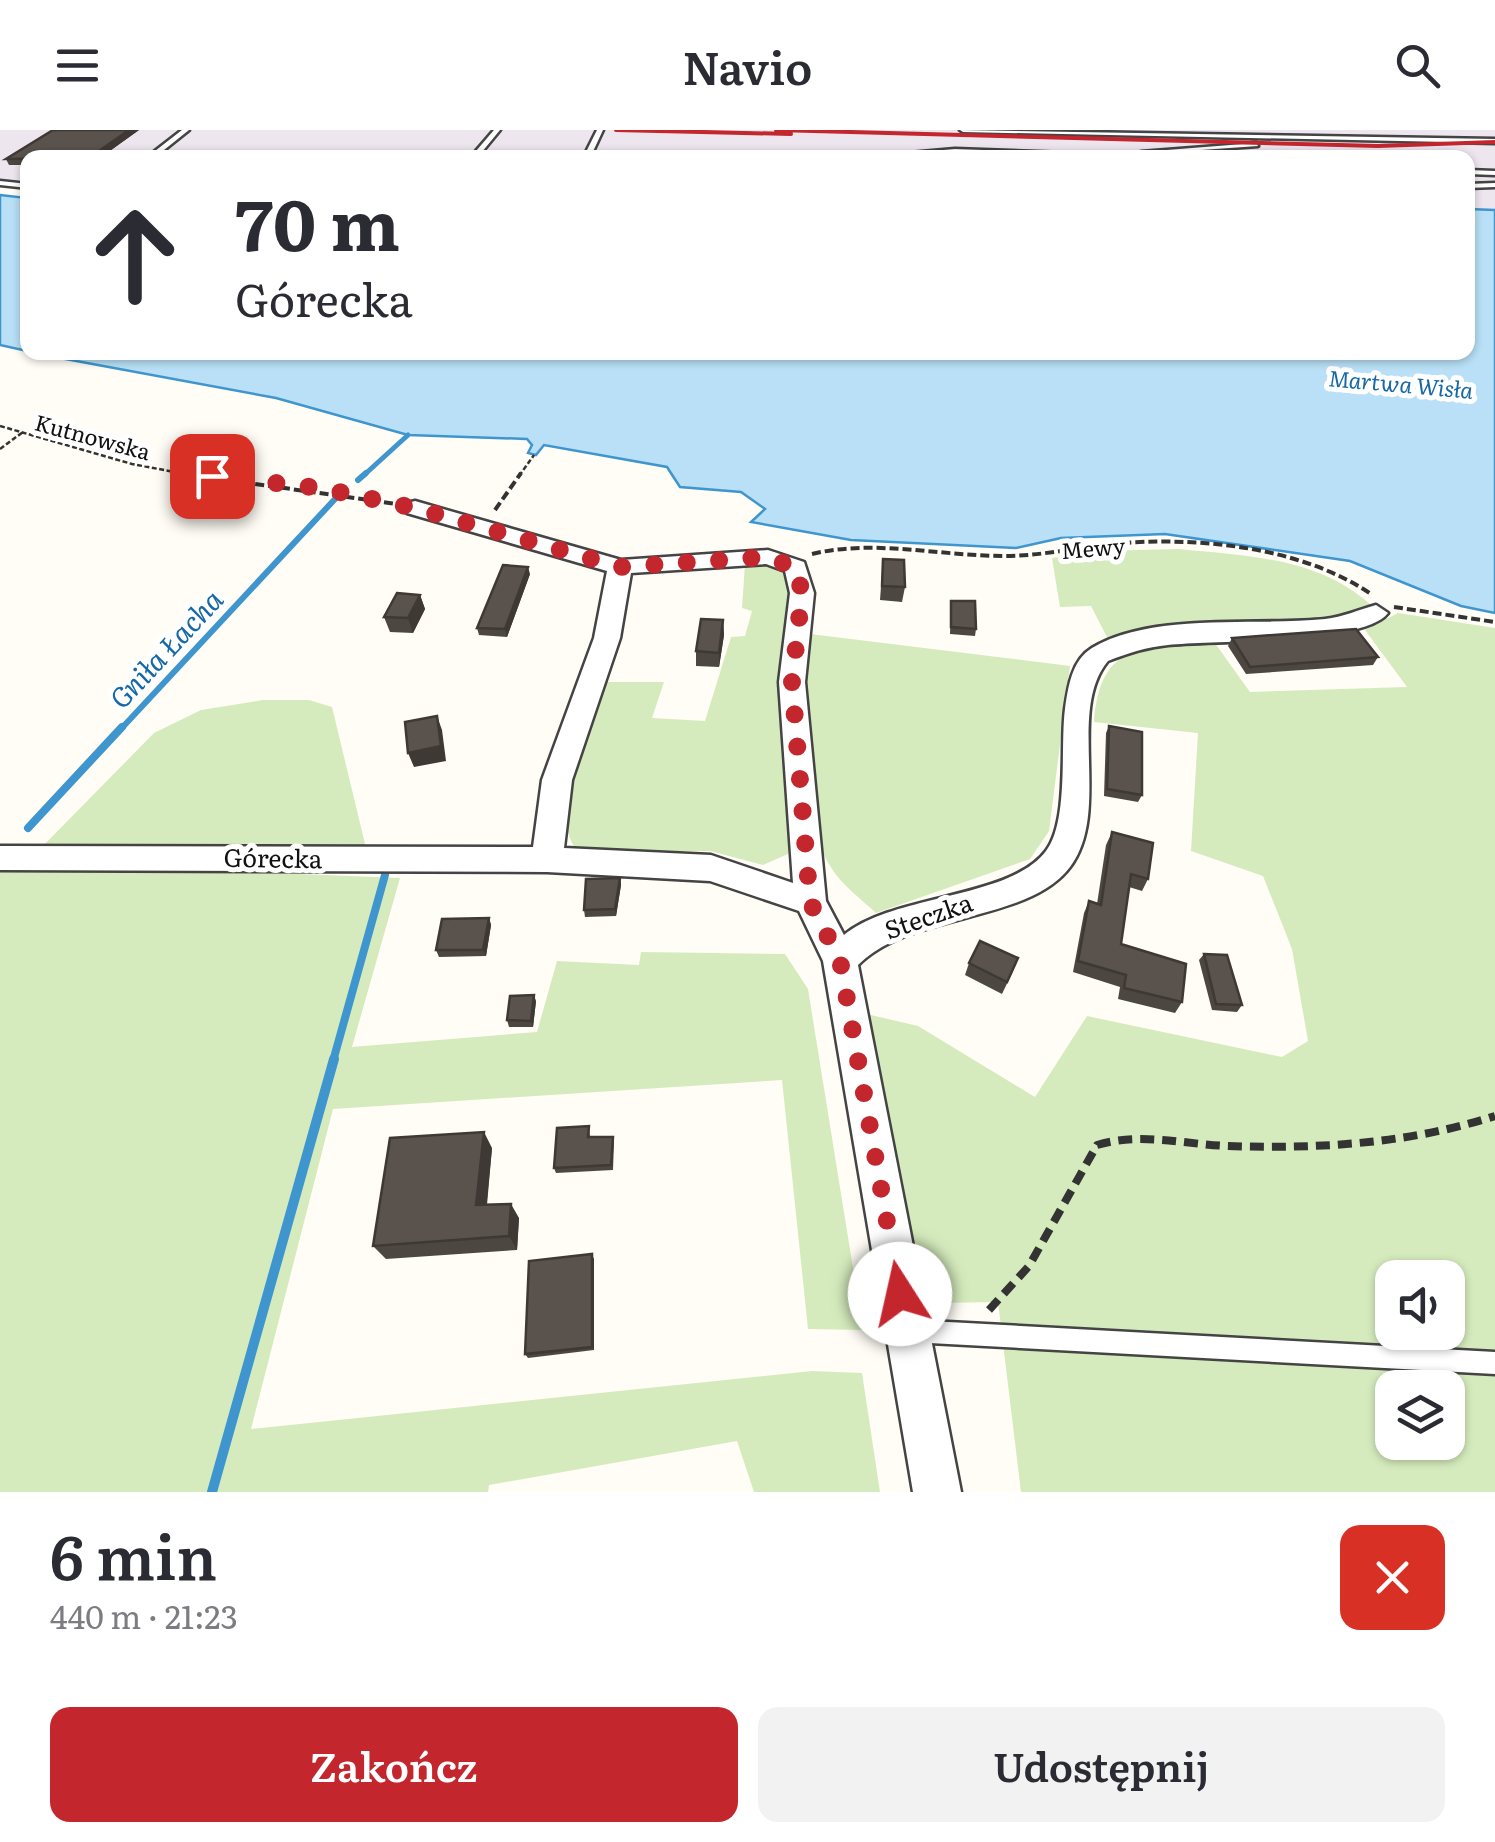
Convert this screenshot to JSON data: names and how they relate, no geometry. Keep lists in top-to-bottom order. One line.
{"streets":{"street":["Górecka","Steczka"],"path":["Kutnowska","Mewy"]},"crossings":[["Mewy","Steczka"]],"water":["Martwa Wisła","Gniła Łacha"],"page":{"header":"Navio","turn":["70 m","Górecka"],"heading":["6 min","440 m · 21:23"],"buttons":["Zakończ","Udostępnij"]}}
